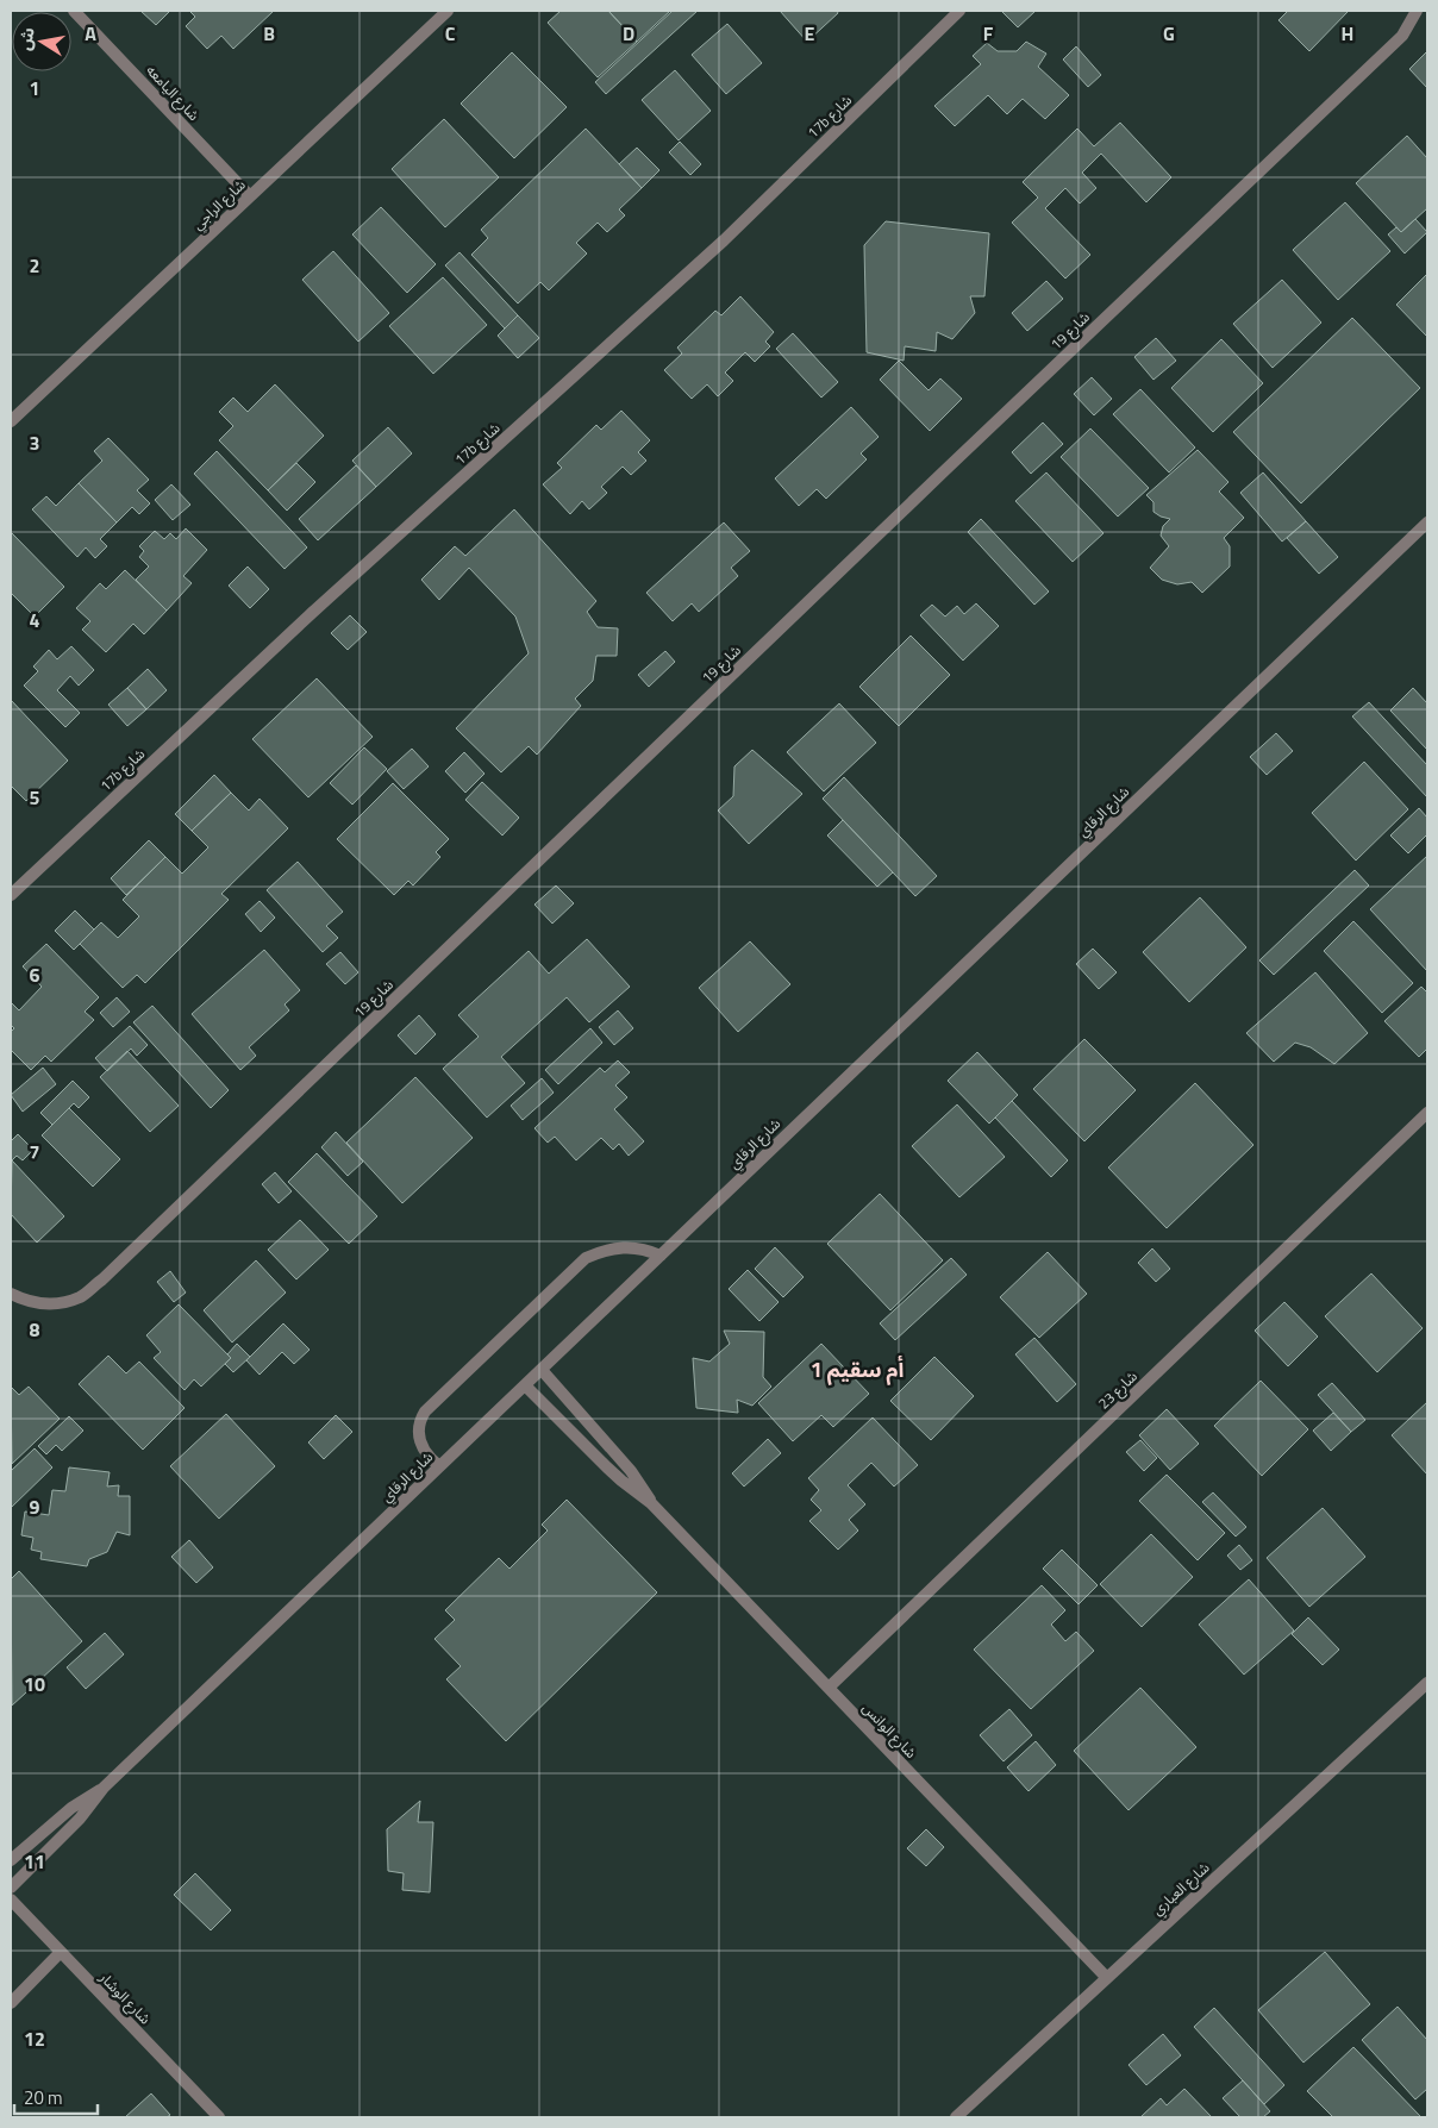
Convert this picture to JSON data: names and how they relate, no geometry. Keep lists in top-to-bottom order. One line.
{"streets":{"street":["شارع اليامعه","17b شارع","شارع الراجي","شارع 19","شارع الرقاي","شارع 23","شارع الوانس","شارع العباري","شارع الوشار"]},"crossings":[["شارع اليامعه","شارع الراجي"],["شارع الرقاي","شارع الوانس"],["شارع 23","شارع الوانس"],["شارع الوانس","شارع العباري"]],"districts":["أم سقيم 1"],"scale_bar":"20 m","north":"left","grid":{"columns":["A","B","C","D","E","F","G","H"],"rows":["1","2","3","4","5","6","7","8","9","10","11","12"]}}
